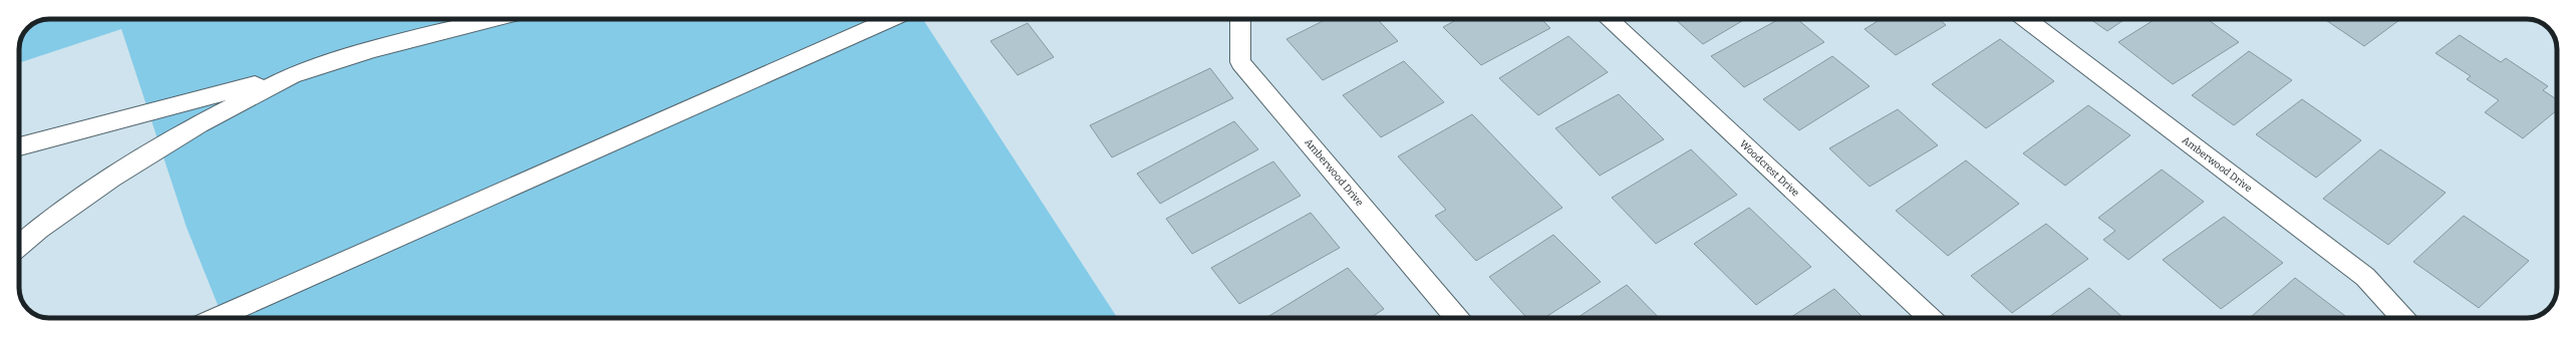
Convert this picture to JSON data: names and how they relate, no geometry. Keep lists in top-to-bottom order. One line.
{"streets":{"street":["Amberwood Drive","Woodcrest Drive"]}}
